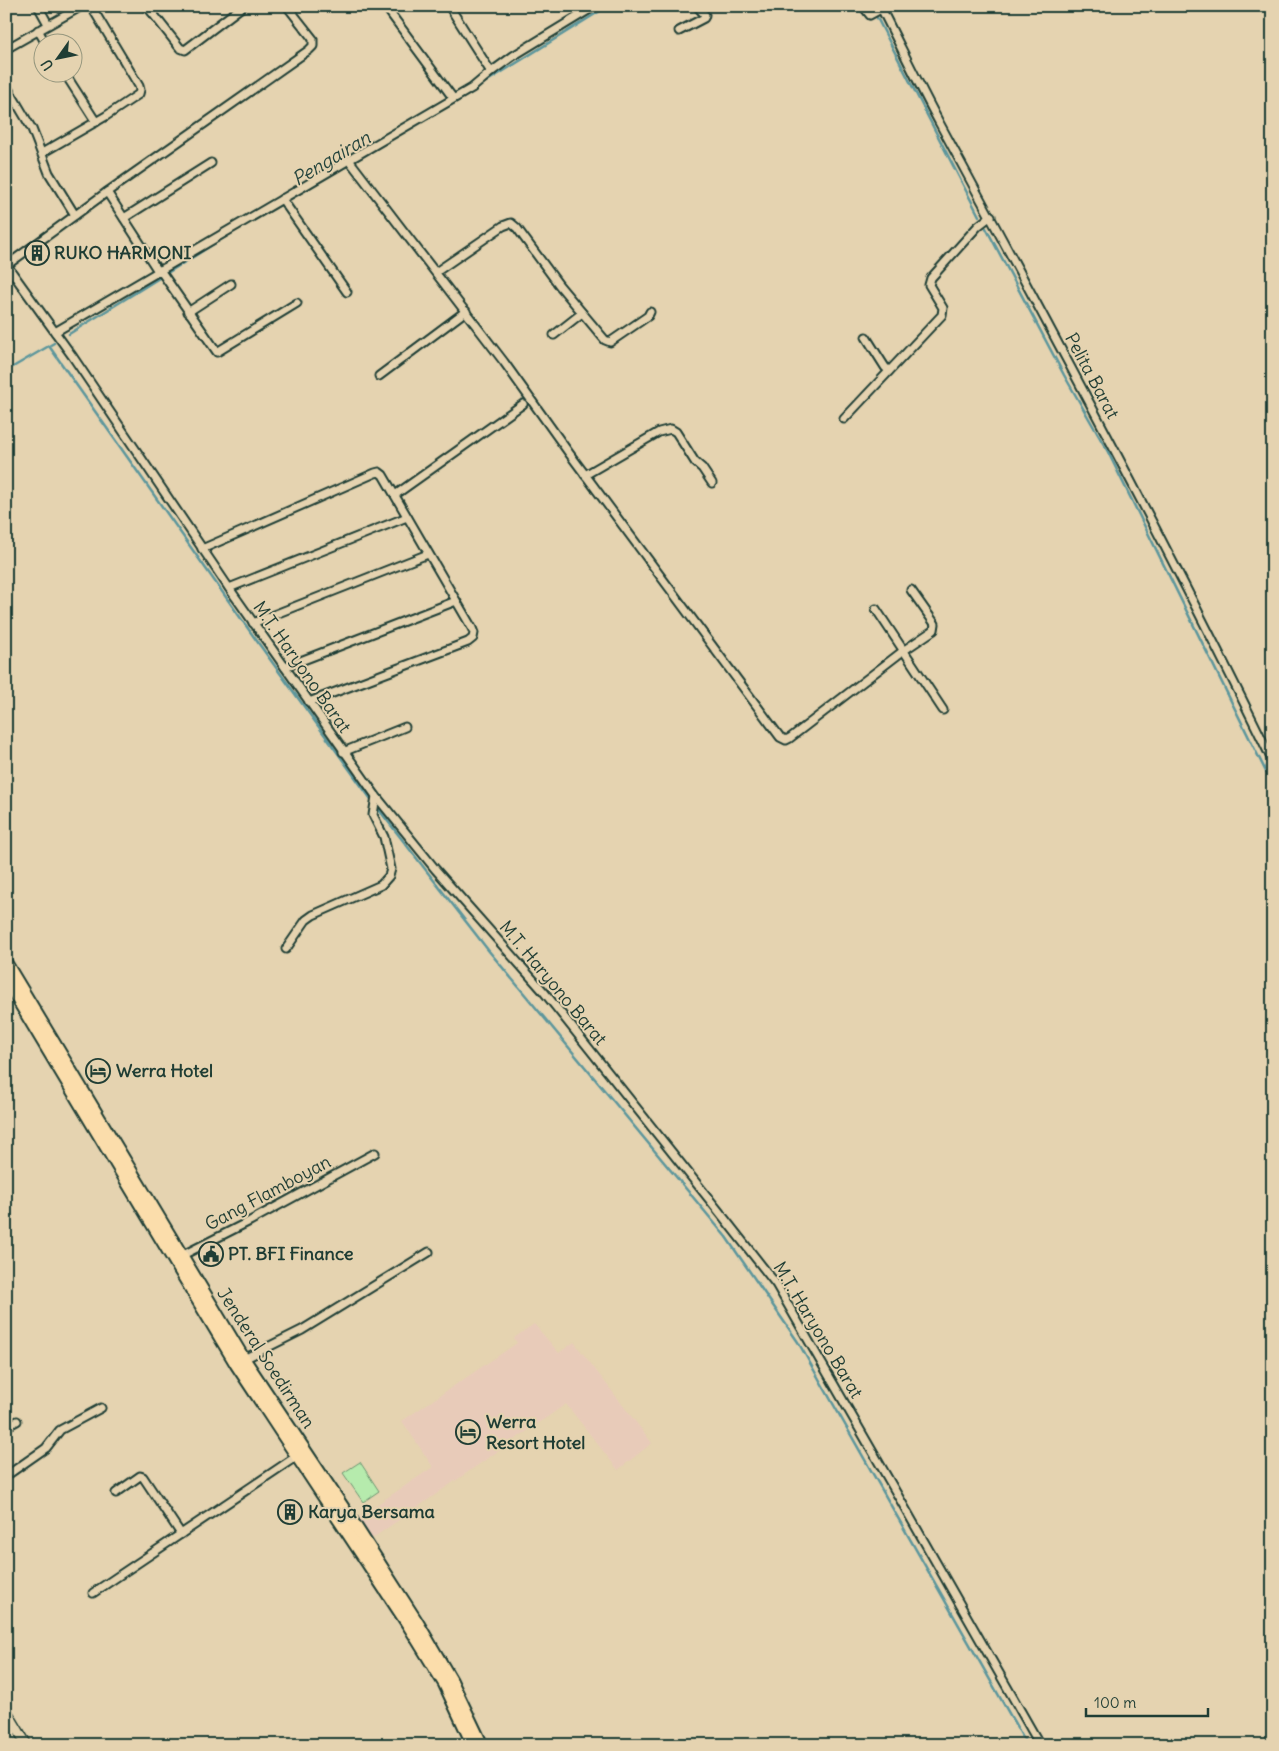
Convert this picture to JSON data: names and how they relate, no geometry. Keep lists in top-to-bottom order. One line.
{"streets":{"highway":["Jenderal Soedirman"],"street":["Pelita Barat","M.T. Haryono Barat","Gang Flamboyan"]},"crossings":[["Gang Flamboyan","Jenderal Soedirman"]],"water":["Pengairan"],"places":{"building":["RUKO HARMONI","Karya Bersama"],"hotel":["Werra Hotel","Werra Resort Hotel"],"public building":["PT. BFI Finance"]},"scale_bar":"100 m","north":"bottom left"}
